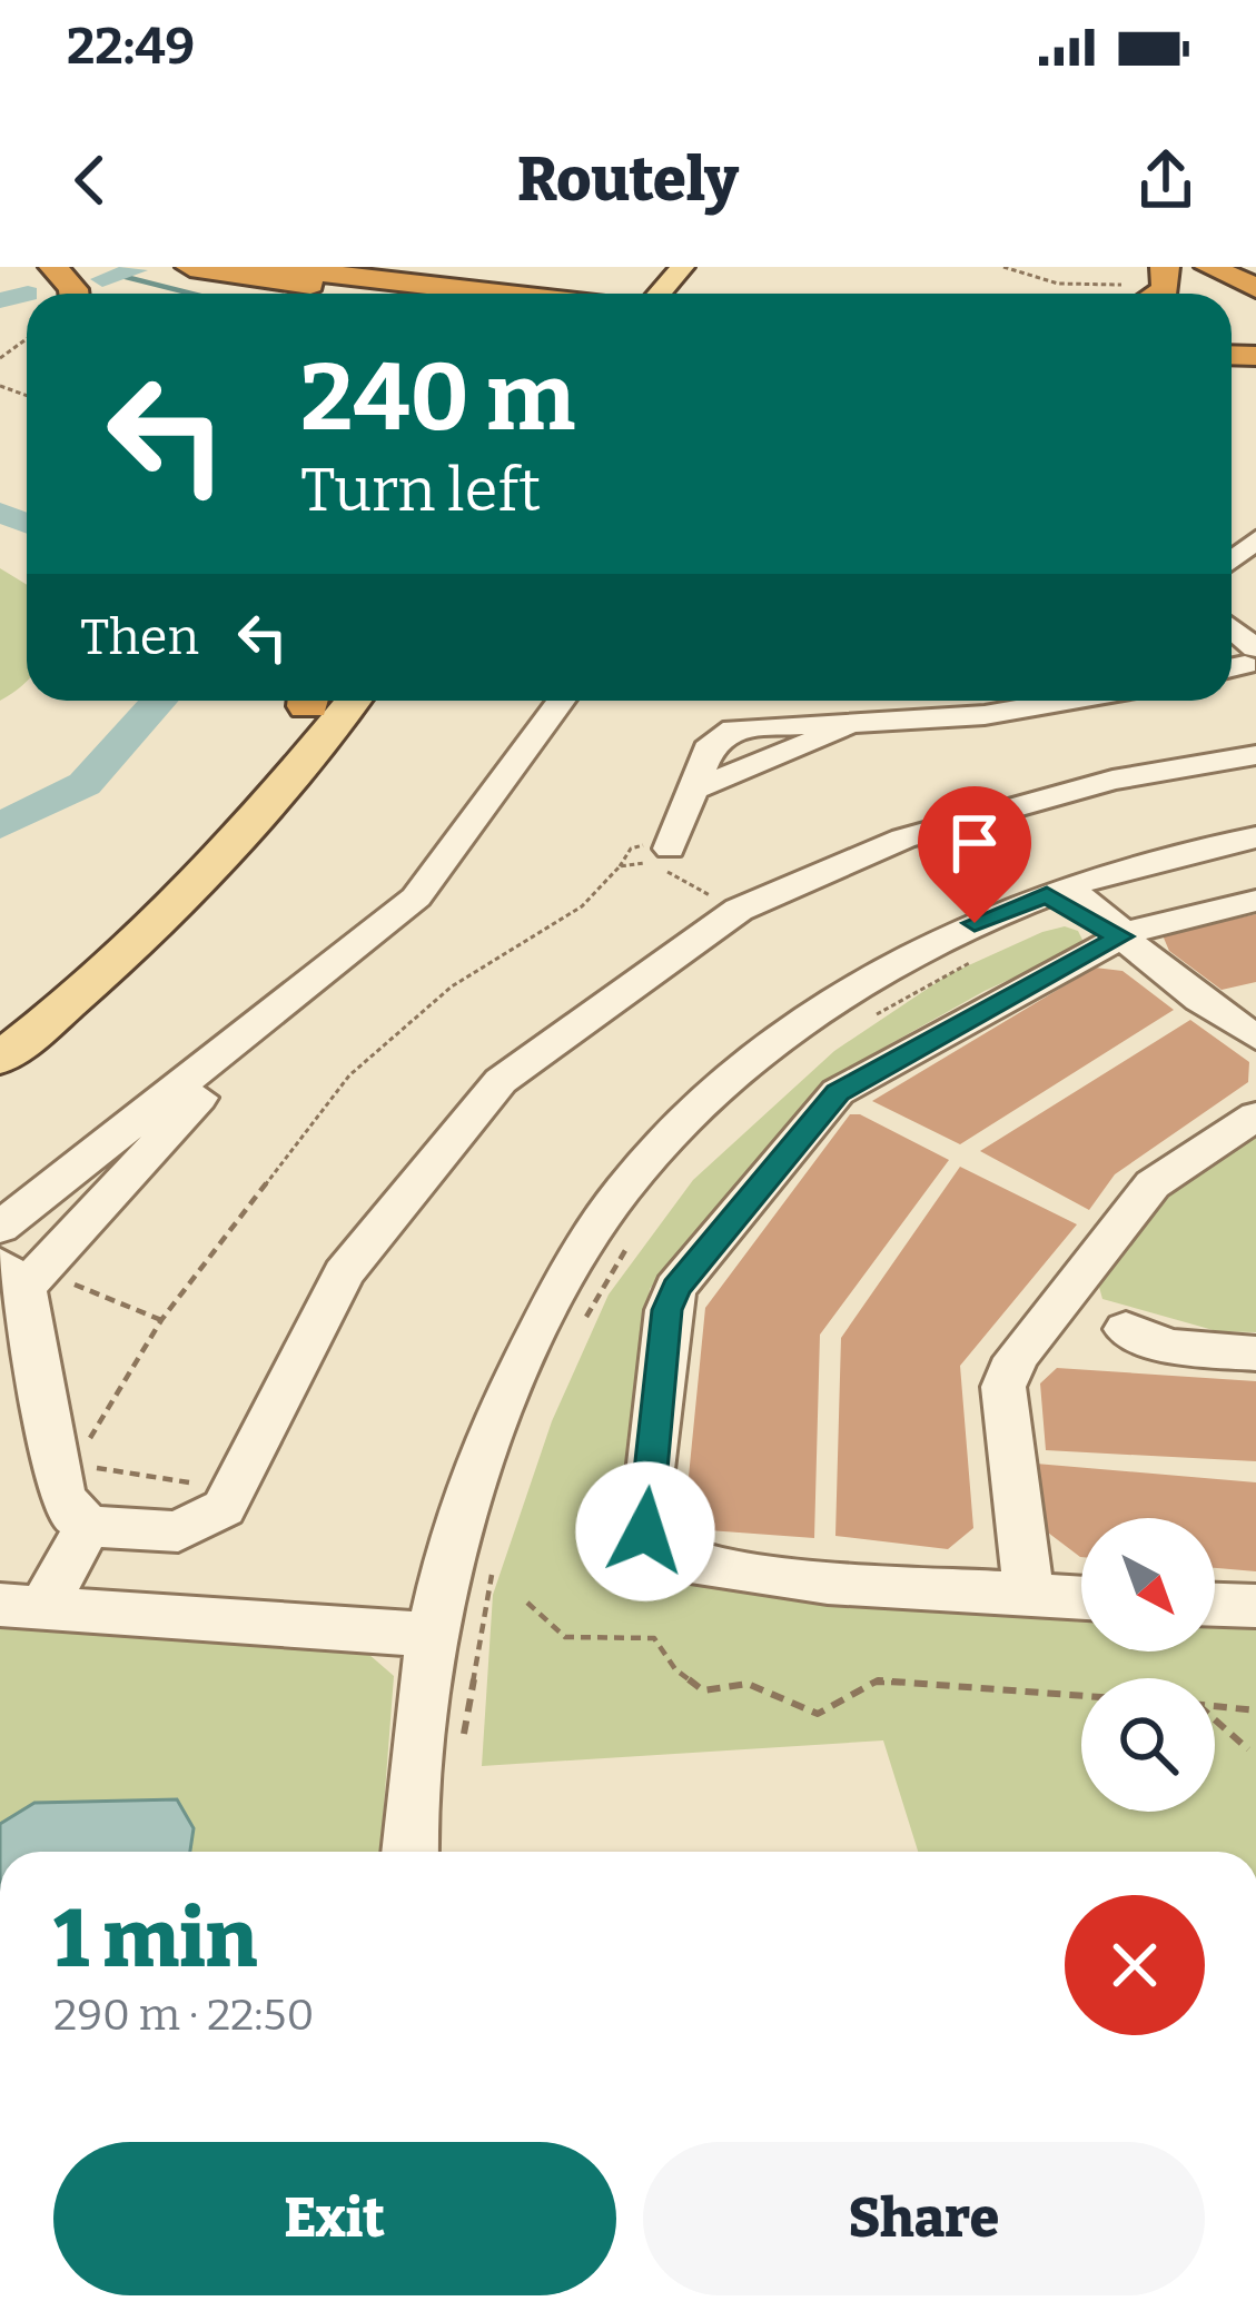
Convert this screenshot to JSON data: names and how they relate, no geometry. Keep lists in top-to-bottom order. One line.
{"north":"bottom right","page":{"status":"22:49","header":"Routely","turn":["240 m","Turn left"],"then":"Then","heading":["1 min","290 m · 22:50"],"buttons":["Exit","Share"]}}
